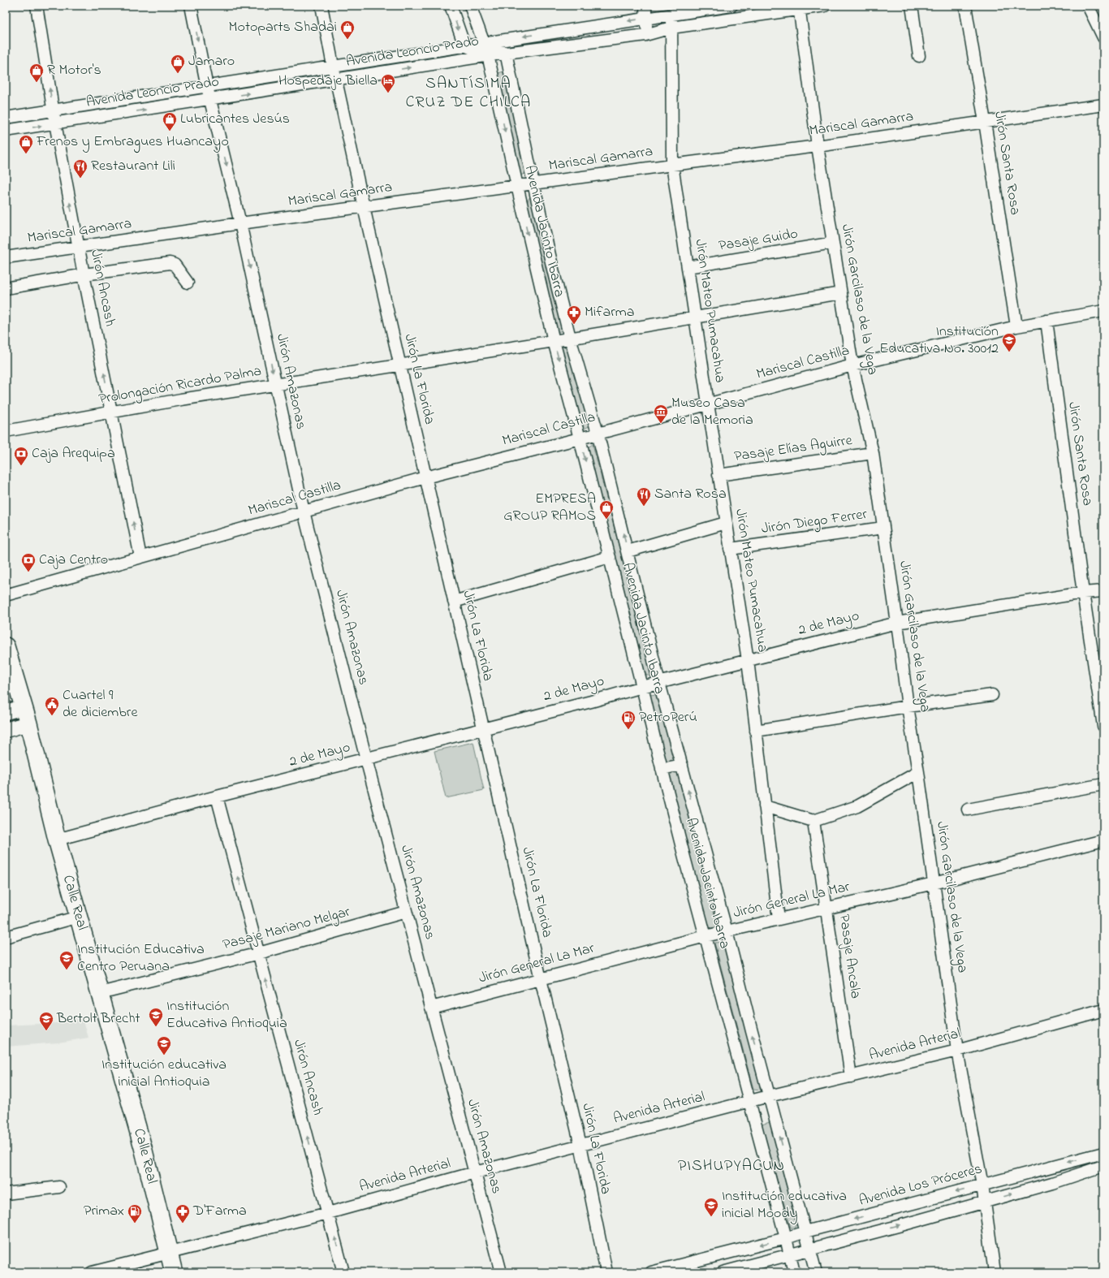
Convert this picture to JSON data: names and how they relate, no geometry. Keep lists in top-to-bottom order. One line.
{"streets":{"highway":["Calle Real"],"street":["Avenida Leoncio Prado","Mariscal Gamarra","Jirón Santa Rosa","Avenida Jacinto Ibarra","Pasaje Guido","Jirón Ancash","Jirón Garcilaso de la Vega","Jirón Mateo Pumacahua","Mariscal Castilla","Jirón La Florida","Jirón Amazonas","Prolongación Ricardo Palma","Pasaje Elías Aguirre","Jirón Diego Ferrer","2 de Mayo","Jirón General La Mar","Pasaje Mariano Melgar","Pasaje Ancala","Avenida Arterial","Avenida Los Próceres"]},"crossings":[["Avenida Leoncio Prado","Avenida Jacinto Ibarra"],["Avenida Leoncio Prado","Jirón Ancash"],["Avenida Leoncio Prado","Jirón Garcilaso de la Vega"],["Avenida Leoncio Prado","Jirón Mateo Pumacahua"],["Avenida Leoncio Prado","Jirón La Florida"],["Avenida Leoncio Prado","Jirón Amazonas"],["Mariscal Gamarra","Jirón Santa Rosa"],["Mariscal Gamarra","Avenida Jacinto Ibarra"],["Mariscal Gamarra","Jirón Ancash"],["Mariscal Gamarra","Jirón Garcilaso de la Vega"],["Mariscal Gamarra","Jirón Mateo Pumacahua"],["Mariscal Gamarra","Jirón La Florida"],["Mariscal Gamarra","Jirón Amazonas"],["Jirón Santa Rosa","Mariscal Castilla"],["Jirón Santa Rosa","2 de Mayo"],["Avenida Jacinto Ibarra","Mariscal Castilla"],["Avenida Jacinto Ibarra","Prolongación Ricardo Palma"],["Avenida Jacinto Ibarra","2 de Mayo"],["Avenida Jacinto Ibarra","Jirón General La Mar"],["Avenida Jacinto Ibarra","Avenida Arterial"],["Avenida Jacinto Ibarra","Avenida Los Próceres"],["Pasaje Guido","Jirón Garcilaso de la Vega"],["Pasaje Guido","Jirón Mateo Pumacahua"],["Jirón Ancash","Mariscal Castilla"],["Jirón Ancash","Prolongación Ricardo Palma"],["Jirón Ancash","2 de Mayo"],["Jirón Ancash","Pasaje Mariano Melgar"],["Jirón Ancash","Avenida Arterial"],["Jirón Garcilaso de la Vega","Mariscal Castilla"],["Jirón Garcilaso de la Vega","Prolongación Ricardo Palma"],["Jirón Garcilaso de la Vega","Pasaje Elías Aguirre"],["Jirón Garcilaso de la Vega","Jirón Diego Ferrer"],["Jirón Garcilaso de la Vega","2 de Mayo"],["Jirón Garcilaso de la Vega","Jirón General La Mar"],["Jirón Garcilaso de la Vega","Avenida Arterial"],["Jirón Garcilaso de la Vega","Avenida Los Próceres"],["Jirón Mateo Pumacahua","Mariscal Castilla"],["Jirón Mateo Pumacahua","Prolongación Ricardo Palma"],["Jirón Mateo Pumacahua","Pasaje Elías Aguirre"],["Jirón Mateo Pumacahua","Jirón Diego Ferrer"],["Jirón Mateo Pumacahua","2 de Mayo"],["Jirón Mateo Pumacahua","Jirón General La Mar"],["Mariscal Castilla","Jirón La Florida"],["Mariscal Castilla","Jirón Amazonas"],["Jirón La Florida","Prolongación Ricardo Palma"],["Jirón La Florida","2 de Mayo"],["Jirón La Florida","Jirón General La Mar"],["Jirón La Florida","Avenida Arterial"],["Jirón Amazonas","Prolongación Ricardo Palma"],["Jirón Amazonas","2 de Mayo"],["Jirón Amazonas","Jirón General La Mar"],["Jirón Amazonas","Pasaje Mariano Melgar"],["Jirón Amazonas","Avenida Arterial"],["2 de Mayo","Calle Real"],["Jirón General La Mar","Pasaje Ancala"],["Calle Real","Pasaje Mariano Melgar"],["Calle Real","Avenida Arterial"],["Pasaje Ancala","Avenida Arterial"]],"one_way":["Jirón Ancash"],"districts":["SANTÍSIMA CRUZ DE CHILCA","PISHUPYACUN"],"places":{"shop":["Motoparts Shadai","Jamaro","R Motor's","Lubricantes Jesús","Frenos y Embragues Huancayo","EMPRESA GROUP RAMOS"],"hotel":["Hospedaje Biella"],"restaurant":["Restaurant Lili","Santa Rosa"],"pharmacy":["Mifarma","D'Farma"],"school or university":["Institución Educativa No. 30012","Institución Educativa Centro Peruana","Institución Educativa Antioquia","Bertolt Brecht","Institución educativa inicial Antioquia","Institución educativa inicial Moody"],"museum":["Museo Casa de la Memoria"],"bank":["Caja Arequipa","Caja Centro"],"public building":["Cuartel 9 de diciembre"],"fuel station":["PetroPerú","Primax"]}}
